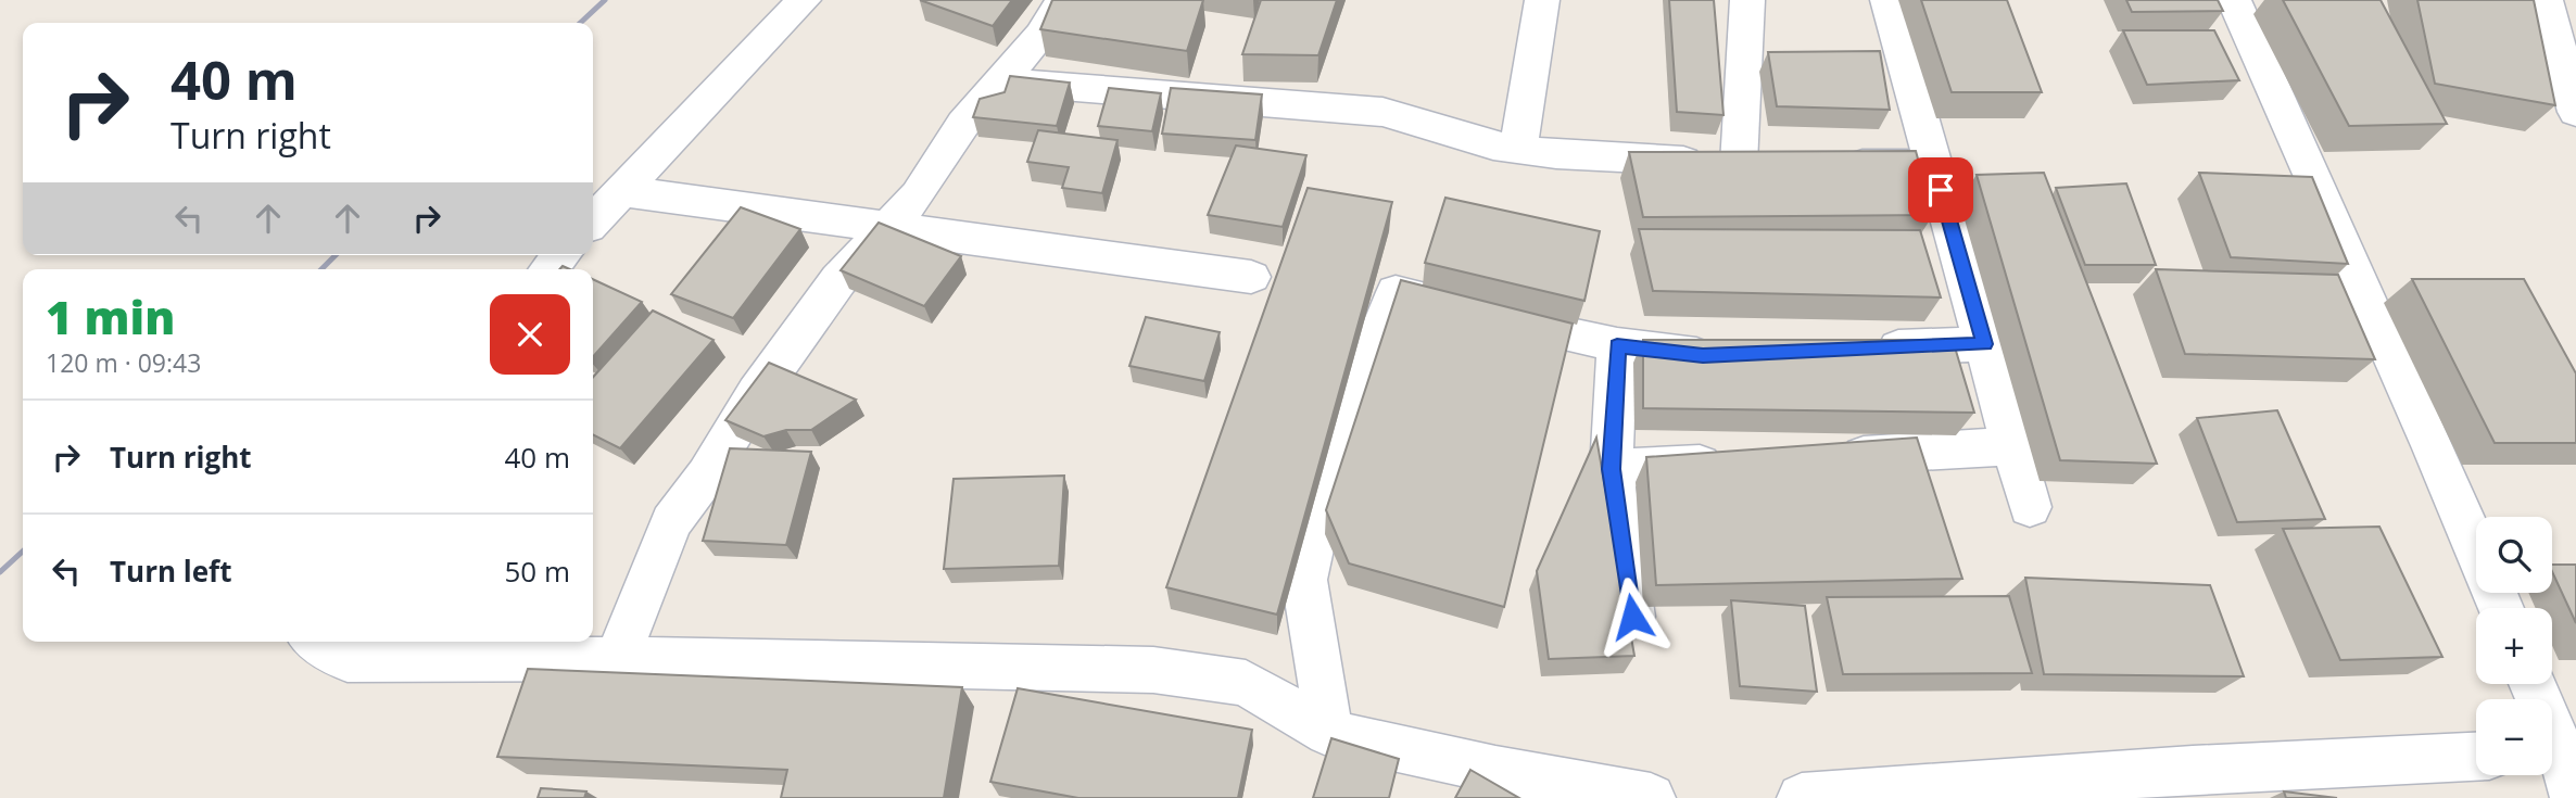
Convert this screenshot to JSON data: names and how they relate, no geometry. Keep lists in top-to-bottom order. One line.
{"page":{"turn":["40 m","Turn right"],"heading":["1 min","120 m · 09:43"],"list":[{"name":"Turn right","value":"40 m"},{"name":"Turn left","value":"50 m"}],"map_buttons":["+","−"]}}
